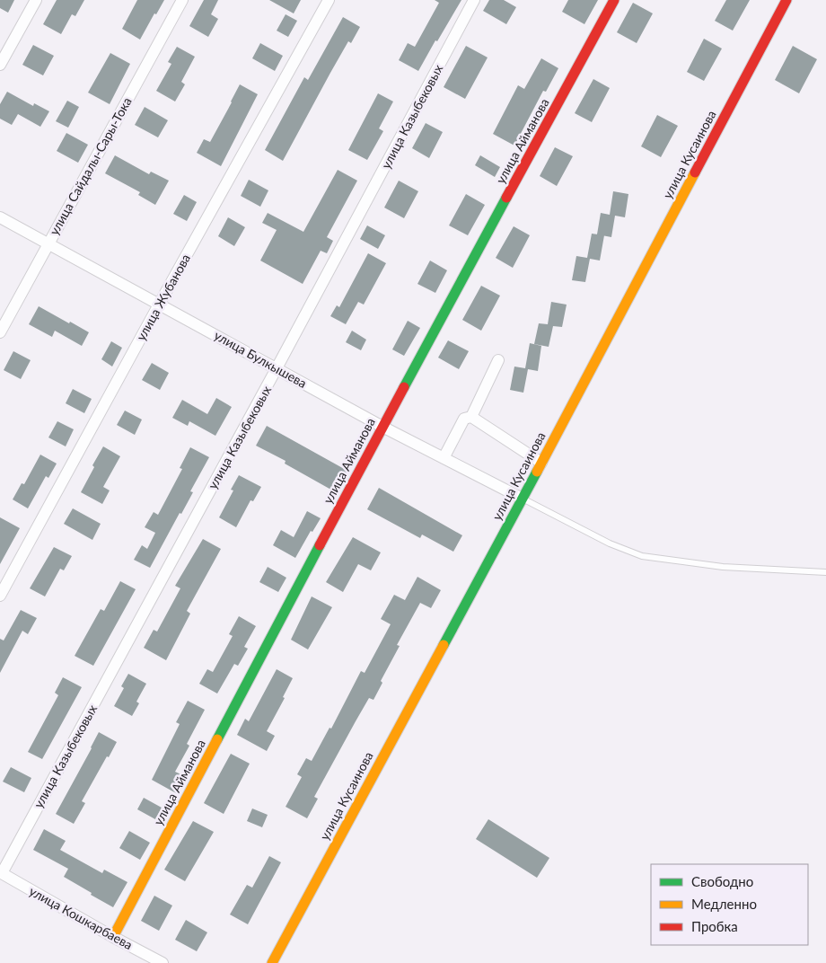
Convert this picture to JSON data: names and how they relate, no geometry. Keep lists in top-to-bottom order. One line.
{"streets":{"street":["улица Казыбековых","улица Айманова","улица Кусаинова","улица Сайдалы-Сары-Тока","улица Жубанова","улица Булкышева","улица Кошкарбаева"]},"crossings":[["улица Казыбековых","улица Булкышева"],["улица Казыбековых","улица Кошкарбаева"],["улица Айманова","улица Булкышева"],["улица Айманова","улица Кошкарбаева"],["улица Кусаинова","улица Булкышева"],["улица Сайдалы-Сары-Тока","улица Булкышева"],["улица Жубанова","улица Булкышева"]],"legend":["Свободно","Медленно","Пробка"]}
